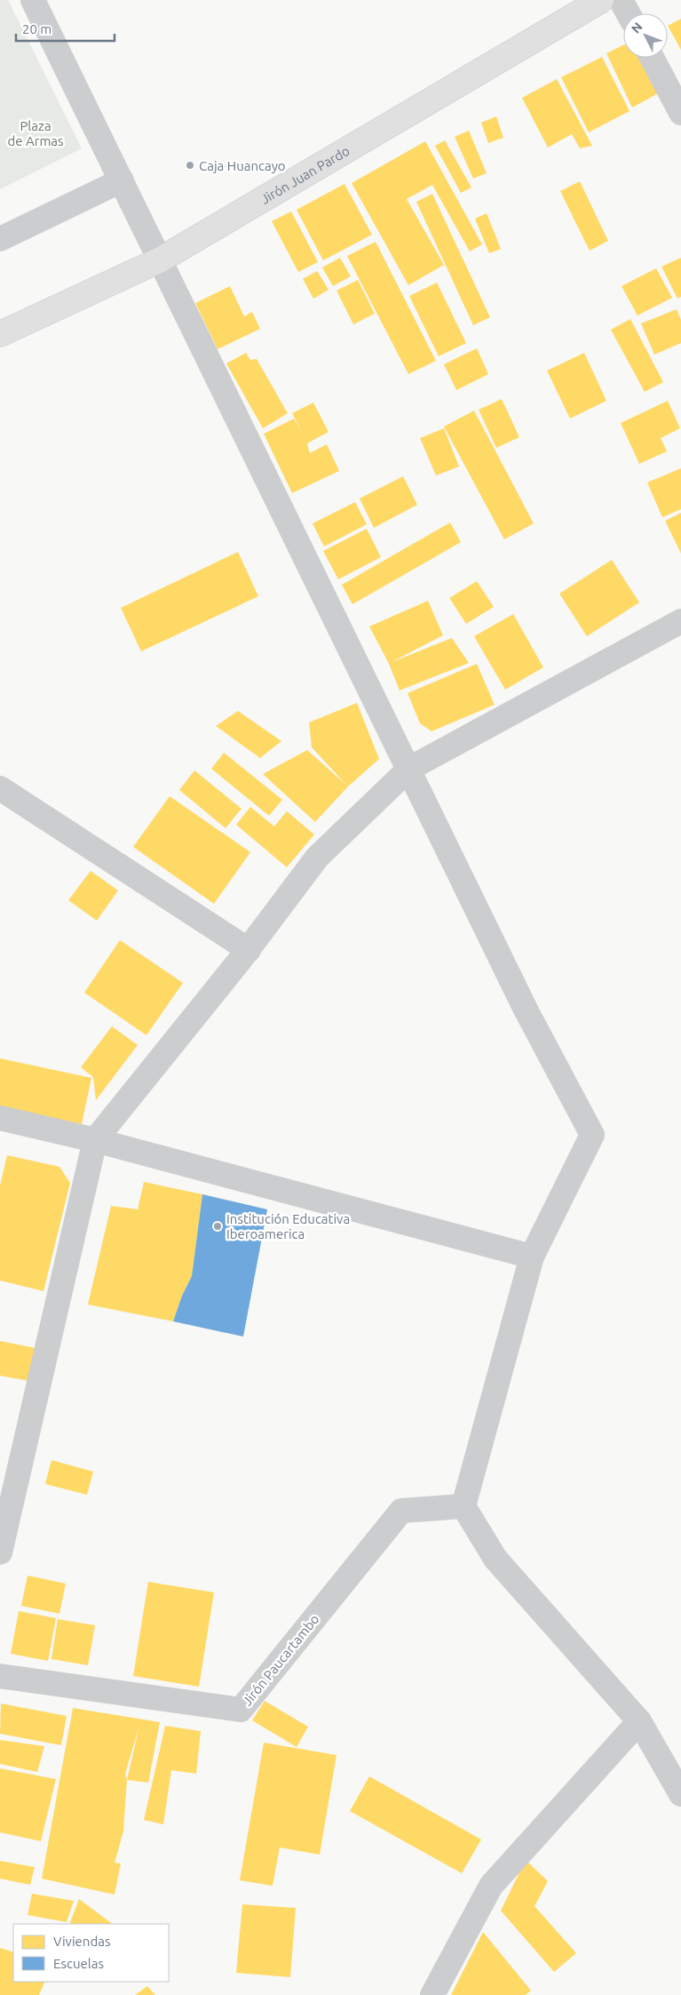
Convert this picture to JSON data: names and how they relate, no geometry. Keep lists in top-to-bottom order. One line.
{"streets":{"street":["Jirón Juan Pardo","Jirón Paucartambo"]},"parks":["Plaza de Armas"],"places":["Caja Huancayo","Institución Educativa Iberoamerica"],"legend":["Viviendas","Escuelas"],"scale_bar":"20 m","north":"top left"}
